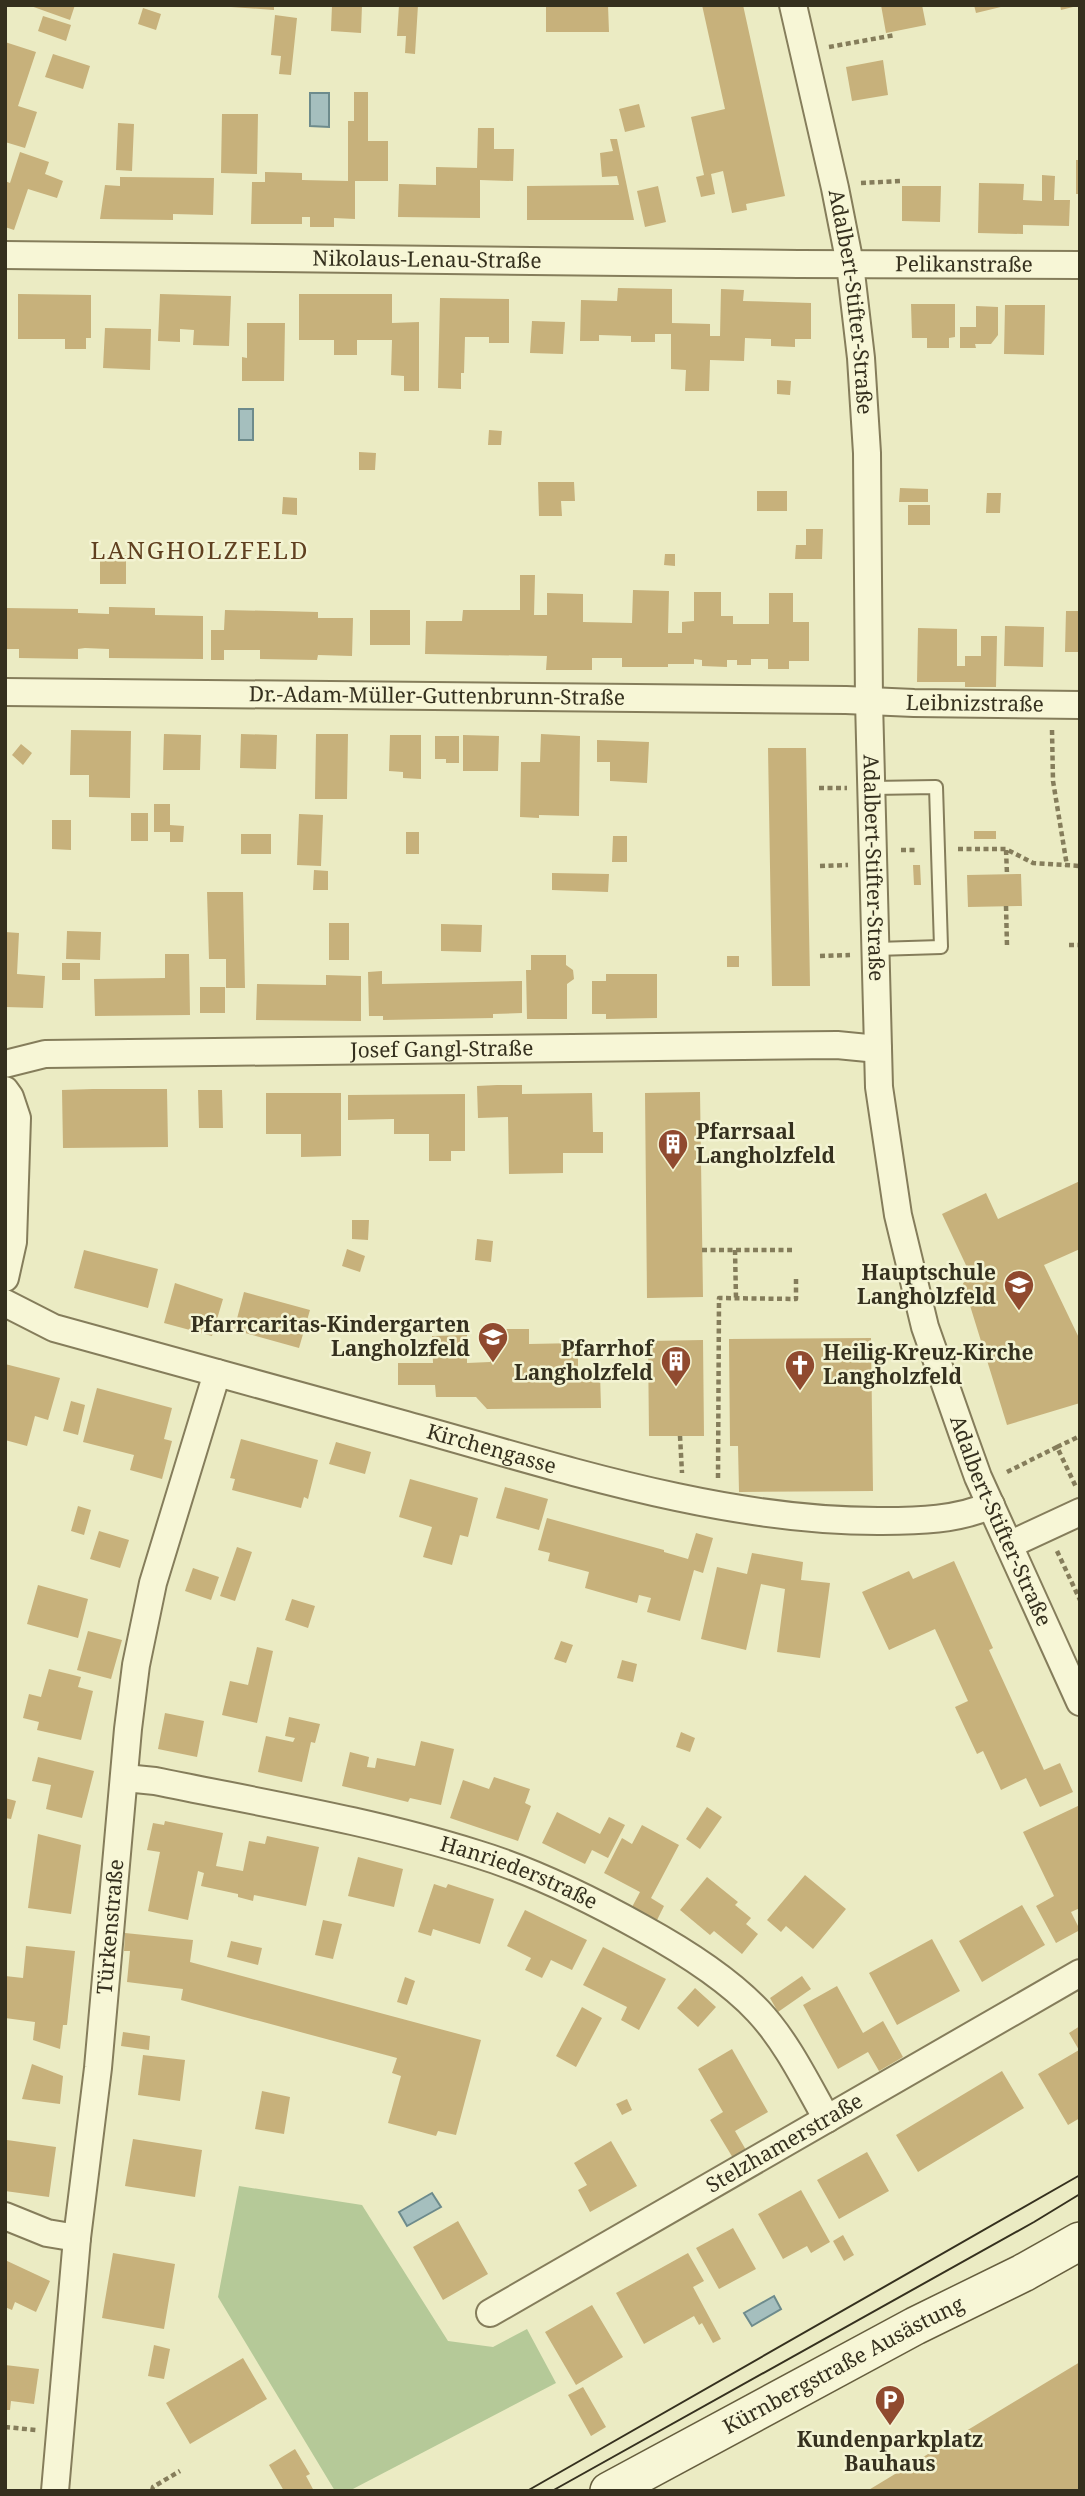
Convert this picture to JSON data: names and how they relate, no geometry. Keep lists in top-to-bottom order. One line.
{"streets":{"main road":["Kürnbergstraße Ausästung"],"street":["Nikolaus-Lenau-Straße","Pelikanstraße","Adalbert-Stifter-Straße","Dr.-Adam-Müller-Guttenbrunn-Straße","Leibnizstraße","Josef Gangl-Straße","Kirchengasse","Hanriederstraße","Türkenstraße","Stelzhamerstraße"]},"crossings":[["Nikolaus-Lenau-Straße","Pelikanstraße"],["Nikolaus-Lenau-Straße","Adalbert-Stifter-Straße"],["Pelikanstraße","Adalbert-Stifter-Straße"],["Adalbert-Stifter-Straße","Dr.-Adam-Müller-Guttenbrunn-Straße"],["Adalbert-Stifter-Straße","Leibnizstraße"],["Adalbert-Stifter-Straße","Josef Gangl-Straße"],["Adalbert-Stifter-Straße","Kirchengasse"],["Dr.-Adam-Müller-Guttenbrunn-Straße","Leibnizstraße"],["Kirchengasse","Türkenstraße"],["Hanriederstraße","Türkenstraße"],["Hanriederstraße","Stelzhamerstraße"]],"districts":["LANGHOLZFELD"],"places":{"building":["Pfarrsaal Langholzfeld","Pfarrhof Langholzfeld"],"school or university":["Hauptschule Langholzfeld","Pfarrcaritas-Kindergarten Langholzfeld"],"church":["Heilig-Kreuz-Kirche Langholzfeld"],"parking":["Kundenparkplatz Bauhaus"]}}
